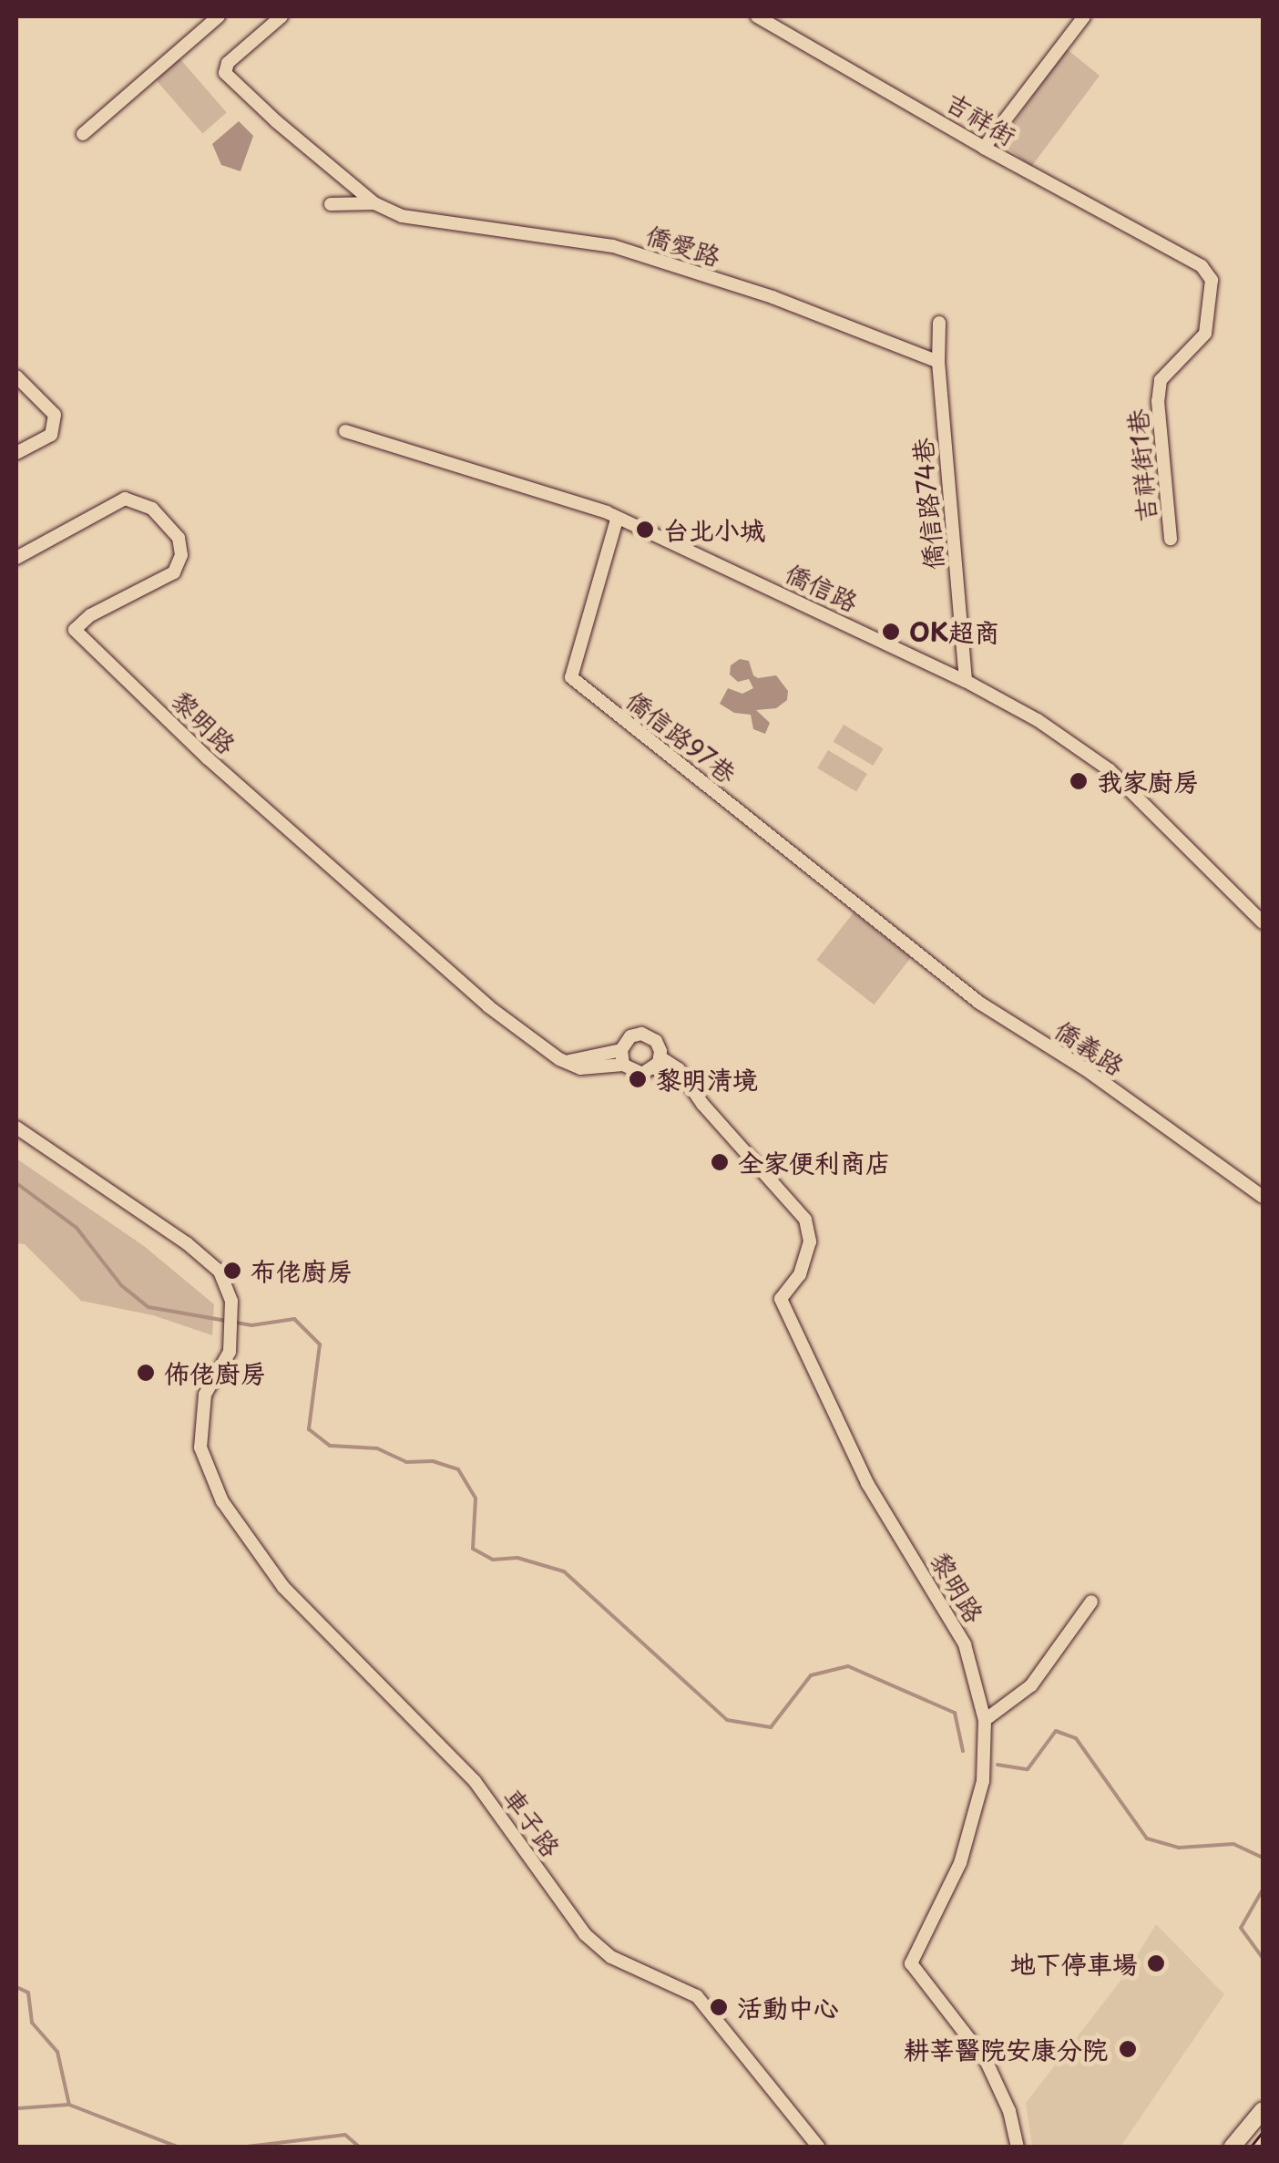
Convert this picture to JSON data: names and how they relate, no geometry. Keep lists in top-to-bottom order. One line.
{"streets":{"street":["吉祥街","僑愛路","吉祥街1巷","僑信路74巷","僑信路","黎明路","僑信路97巷","僑義路","車子路"]},"crossings":[["吉祥街","吉祥街1巷"],["僑愛路","僑信路74巷"],["僑信路74巷","僑信路"],["僑信路","僑信路97巷"],["僑信路97巷","僑義路"]],"places":["台北小城","OK超商","我家廚房","黎明清境","全家便利商店","布佬廚房","佈佬廚房","地下停車場","活動中心","耕莘醫院安康分院"]}
